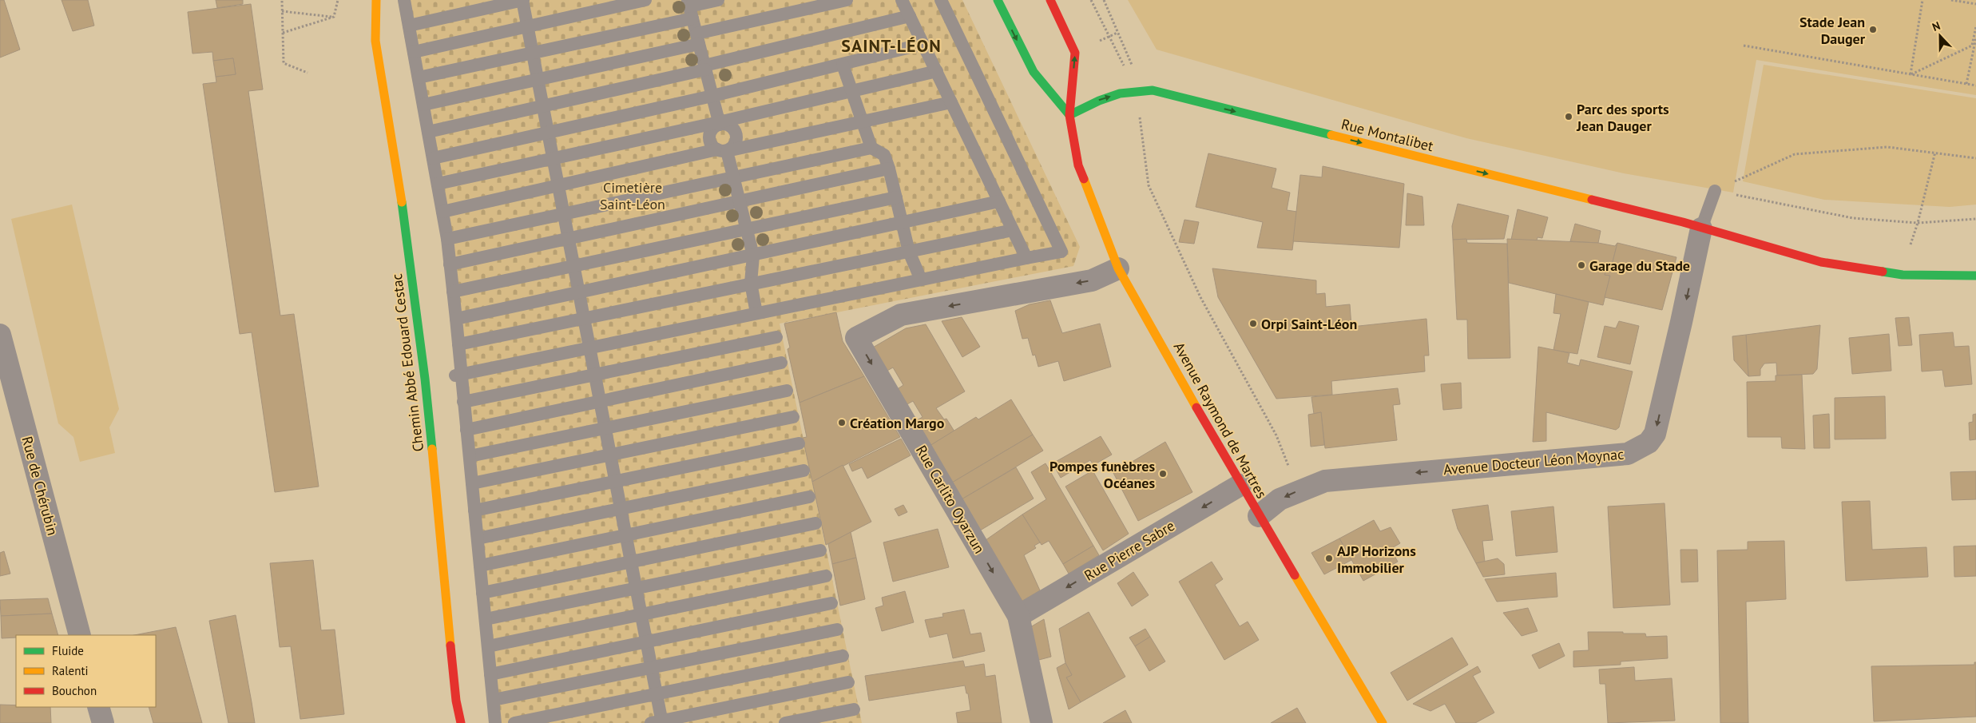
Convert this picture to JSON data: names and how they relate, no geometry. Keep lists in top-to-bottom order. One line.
{"streets":{"street":["Rue Montalibet","Chemin Abbé Edouard Cestac","Avenue Raymond de Martres","Avenue Docteur Léon Moynac","Rue de Chérubin","Rue Carlito Oyarzun","Rue Pierre Sabre"]},"crossings":[["Rue Montalibet","Avenue Raymond de Martres"],["Rue Montalibet","Avenue Docteur Léon Moynac"],["Avenue Raymond de Martres","Avenue Docteur Léon Moynac"],["Avenue Raymond de Martres","Rue Carlito Oyarzun"],["Avenue Raymond de Martres","Rue Pierre Sabre"],["Rue Carlito Oyarzun","Rue Pierre Sabre"]],"one_way":["Rue Montalibet","Avenue Docteur Léon Moynac","Rue Pierre Sabre"],"districts":["SAINT-LÉON"],"parks":["Cimetière Saint-Léon"],"places":["Stade Jean Dauger","Parc des sports Jean Dauger","Garage du Stade","Orpi Saint-Léon","Création Margo","Pompes funèbres Océanes","AJP Horizons Immobilier"],"legend":["Fluide","Ralenti","Bouchon"],"north":"top"}
